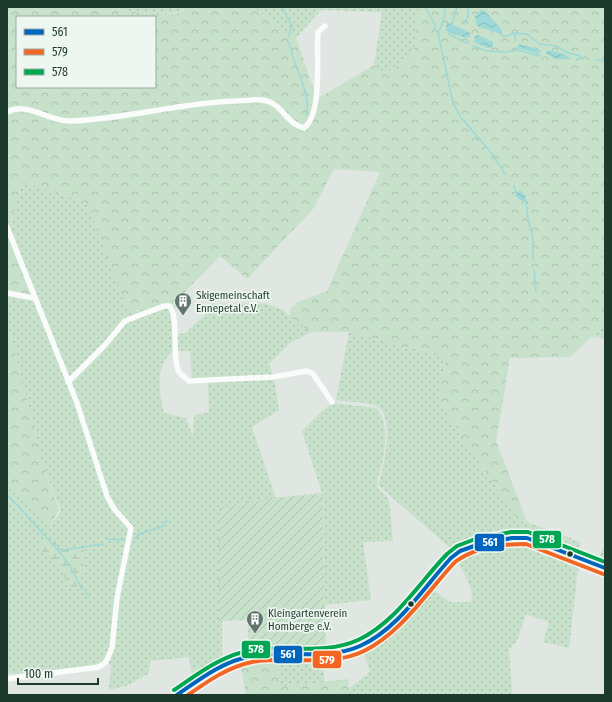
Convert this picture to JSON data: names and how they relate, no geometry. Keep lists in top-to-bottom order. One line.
{"places":{"building":["Skigemeinschaft Ennepetal e.V.","Kleingartenverein Homberge e.V."]},"lines":["transit line 578","transit line 561","transit line 579"],"legend":["561","579","578"],"scale_bar":"100 m"}
